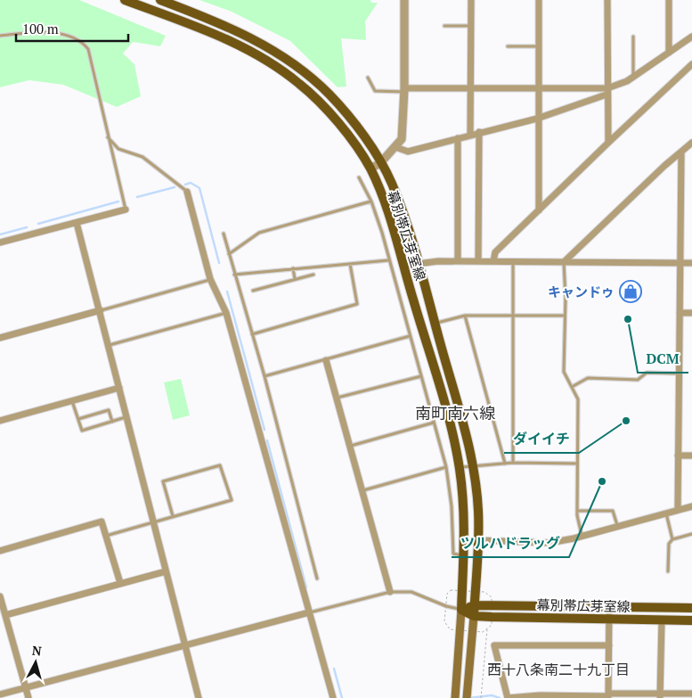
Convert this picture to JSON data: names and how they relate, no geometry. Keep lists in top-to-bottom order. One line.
{"streets":{"main road":["幕別帯広芽室線"]},"districts":["南町南六線","西十八条南二十九丁目"],"places":{"shop":["キャンドゥ"],"other":["DCM","ダイイチ","ツルハドラッグ"]},"scale_bar":"100 m","north":"top"}
